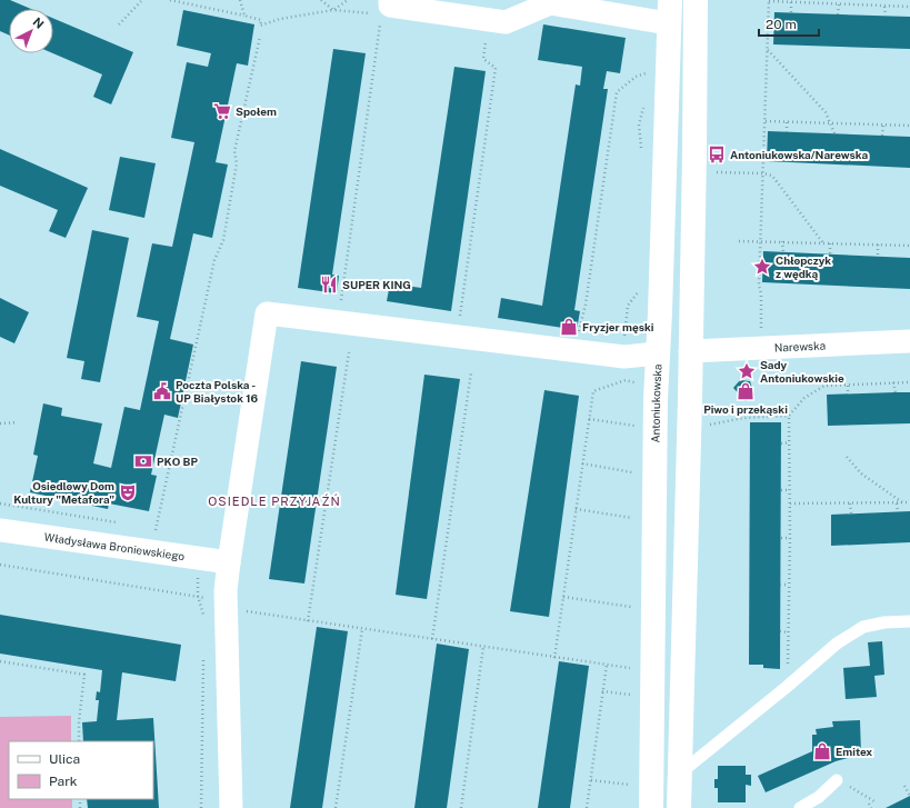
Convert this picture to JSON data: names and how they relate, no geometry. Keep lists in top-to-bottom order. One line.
{"streets":{"main road":["Antoniukowska"],"street":["Narewska","Władysława Broniewskiego"]},"districts":["OSIEDLE PRZYJAŹŃ"],"places":{"supermarket":["Społem"],"bus stop":["Antoniukowska/Narewska"],"place":["Chłopczyk z wędką","Sady Antoniukowskie"],"restaurant":["SUPER KING"],"shop":["Fryzjer męski","Piwo i przekąski","Emitex"],"public building":["Poczta Polska - UP Białystok 16"],"bank":["PKO BP"],"theatre":["Osiedlowy Dom Kultury \"Metafora\""]},"legend":["Ulica","Park"],"scale_bar":"20 m","north":"top right"}
